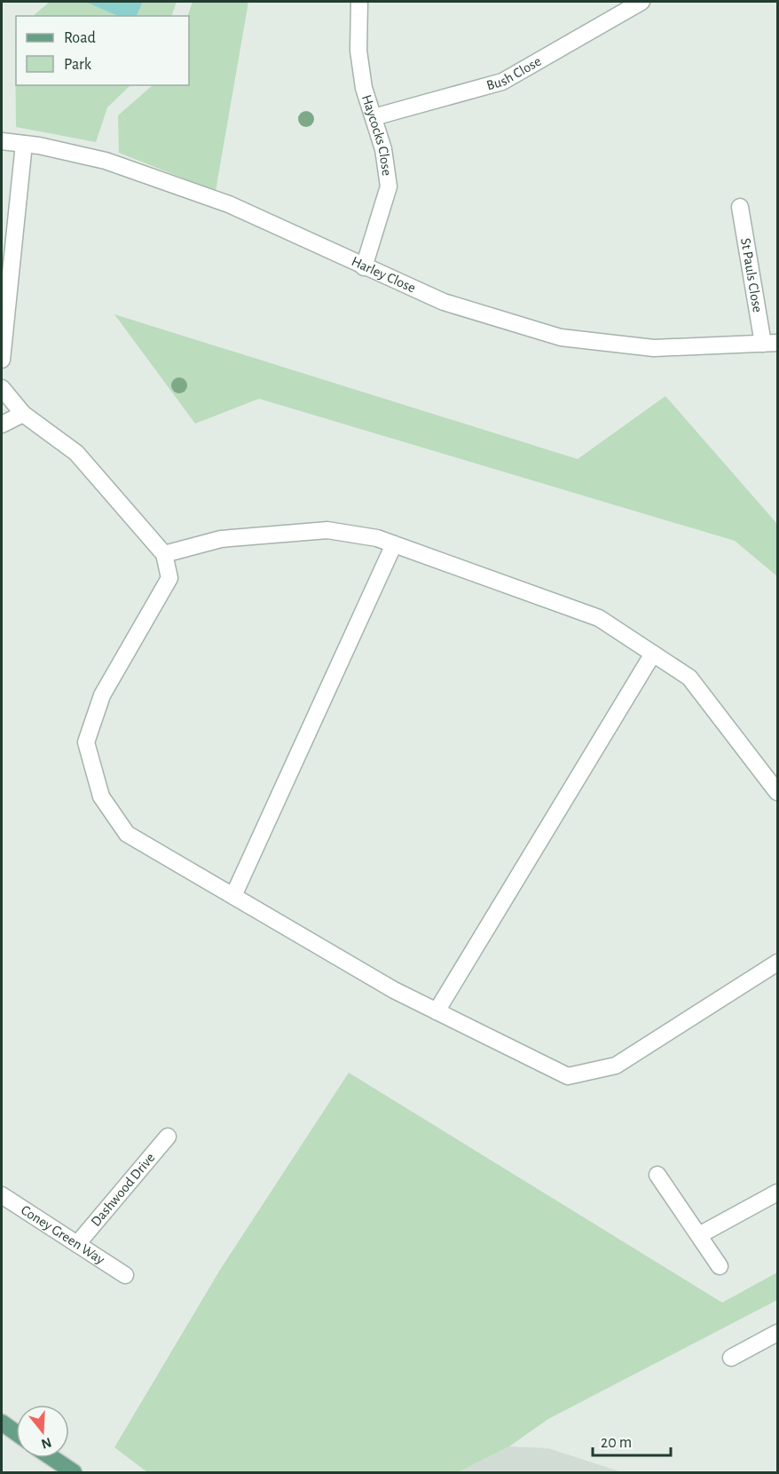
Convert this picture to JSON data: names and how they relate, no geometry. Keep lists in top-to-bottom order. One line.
{"streets":{"street":["Bush Close","Haycocks Close","Harley Close","St Pauls Close","Dashwood Drive","Coney Green Way"]},"crossings":[["Bush Close","Haycocks Close"],["Haycocks Close","Harley Close"],["Harley Close","St Pauls Close"],["Dashwood Drive","Coney Green Way"]],"legend":["Road","Park"],"scale_bar":"20 m","north":"bottom"}
